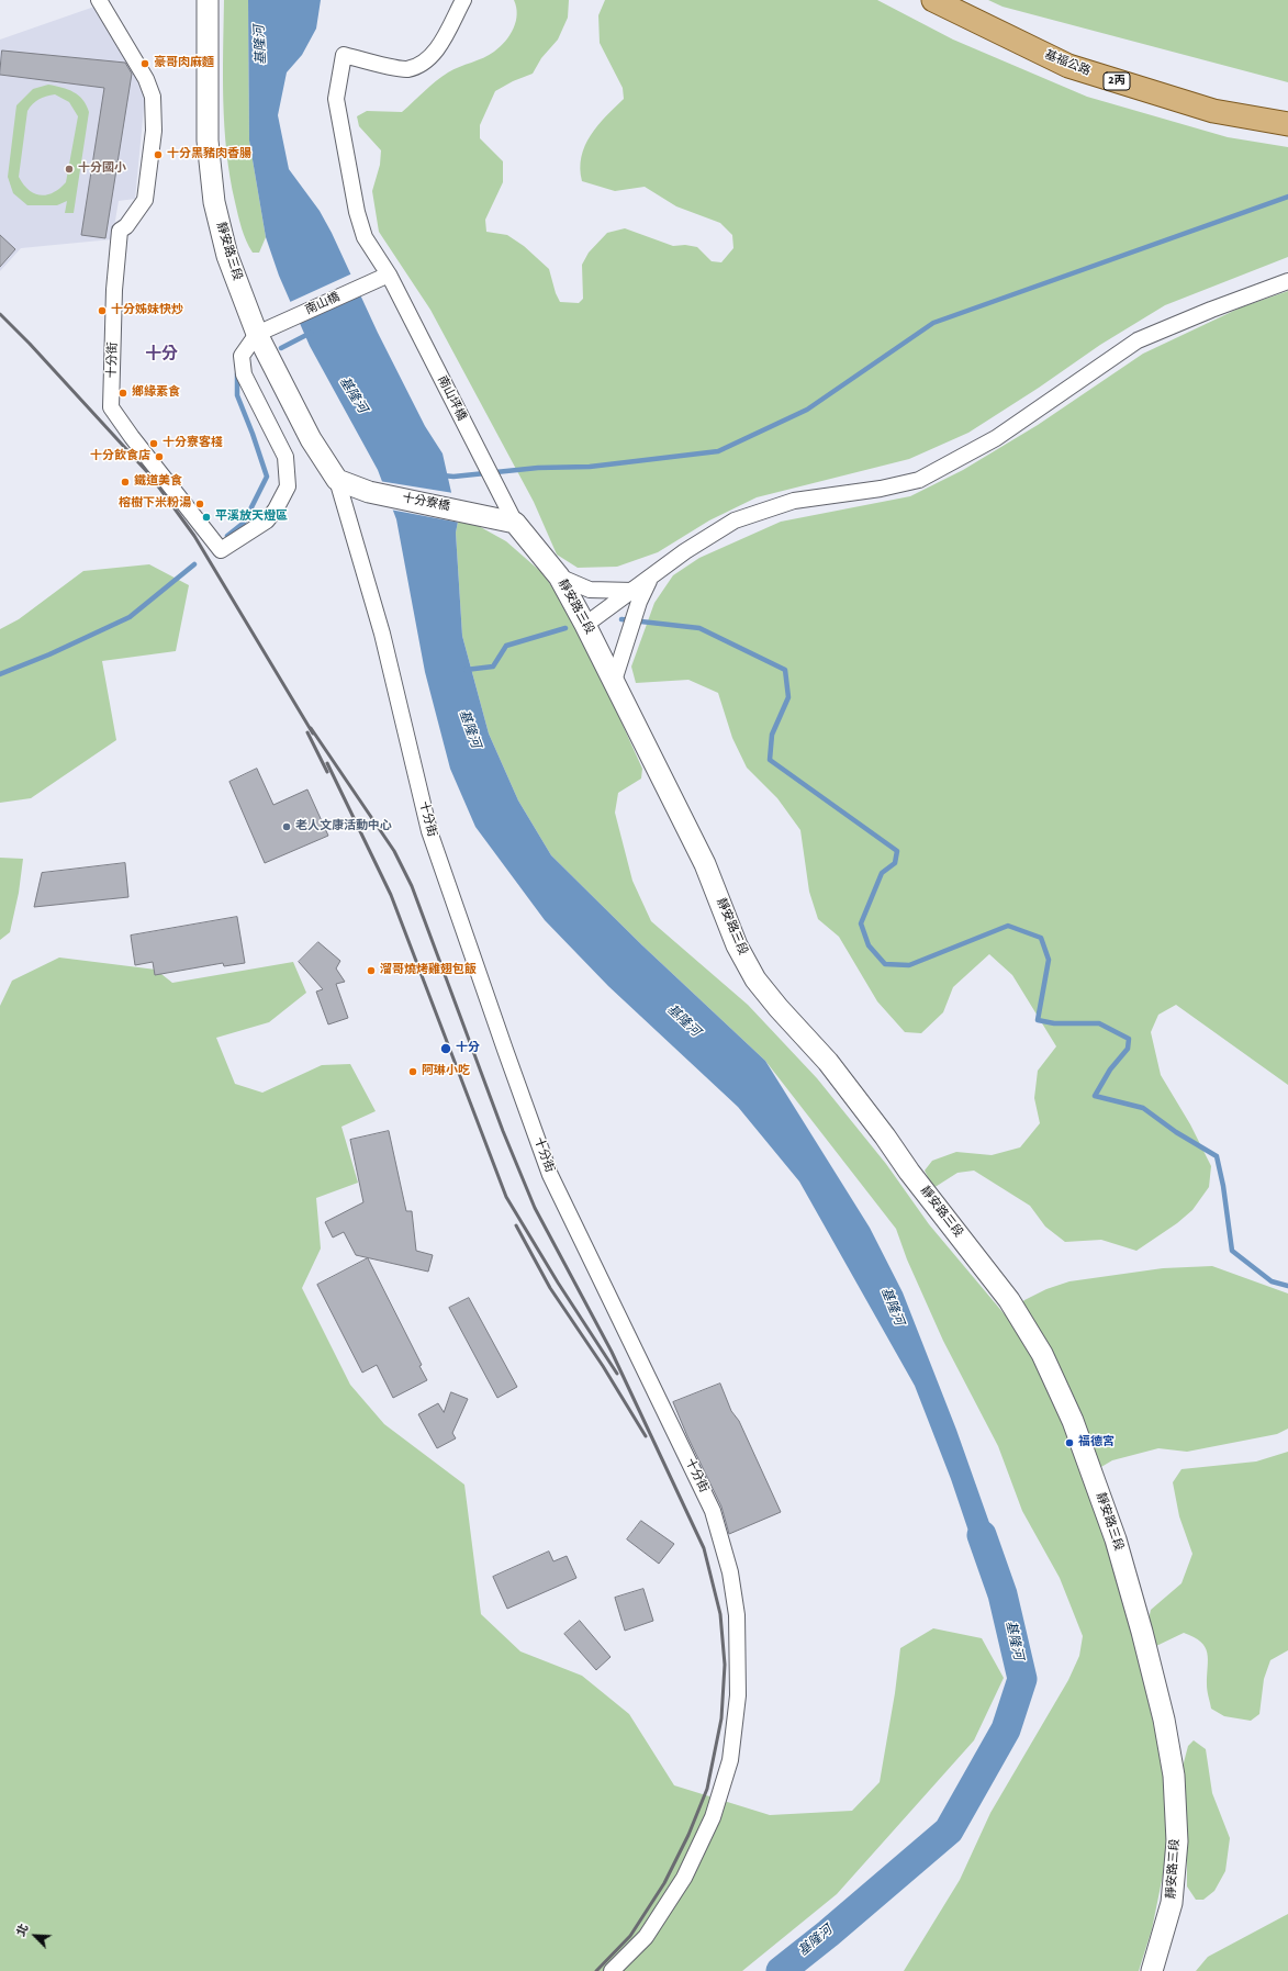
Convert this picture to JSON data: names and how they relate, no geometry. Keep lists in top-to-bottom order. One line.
{"streets":{"main road":["基福公路","2丙","靜安路三段","十分寮橋"],"street":["南山橋","十分街","南山坪橋"]},"crossings":[["靜安路三段","南山橋"],["靜安路三段","十分街"],["靜安路三段","南山坪橋"],["靜安路三段","十分寮橋"],["南山橋","十分街"],["南山橋","南山坪橋"],["十分街","十分寮橋"],["南山坪橋","十分寮橋"]],"districts":["十分"],"water":["基隆河"],"places":["豪哥肉麻麵","十分黑豬肉香腸","十分國小","十分姊妹快炒","鄉緣素食","十分寮客棧","十分飲食店","鐵道美食","榕樹下米粉湯","平溪放天燈區","老人文康活動中心","溜哥燒烤雞翅包飯","十分","阿琳小吃","福德宮"],"north":"top left"}
